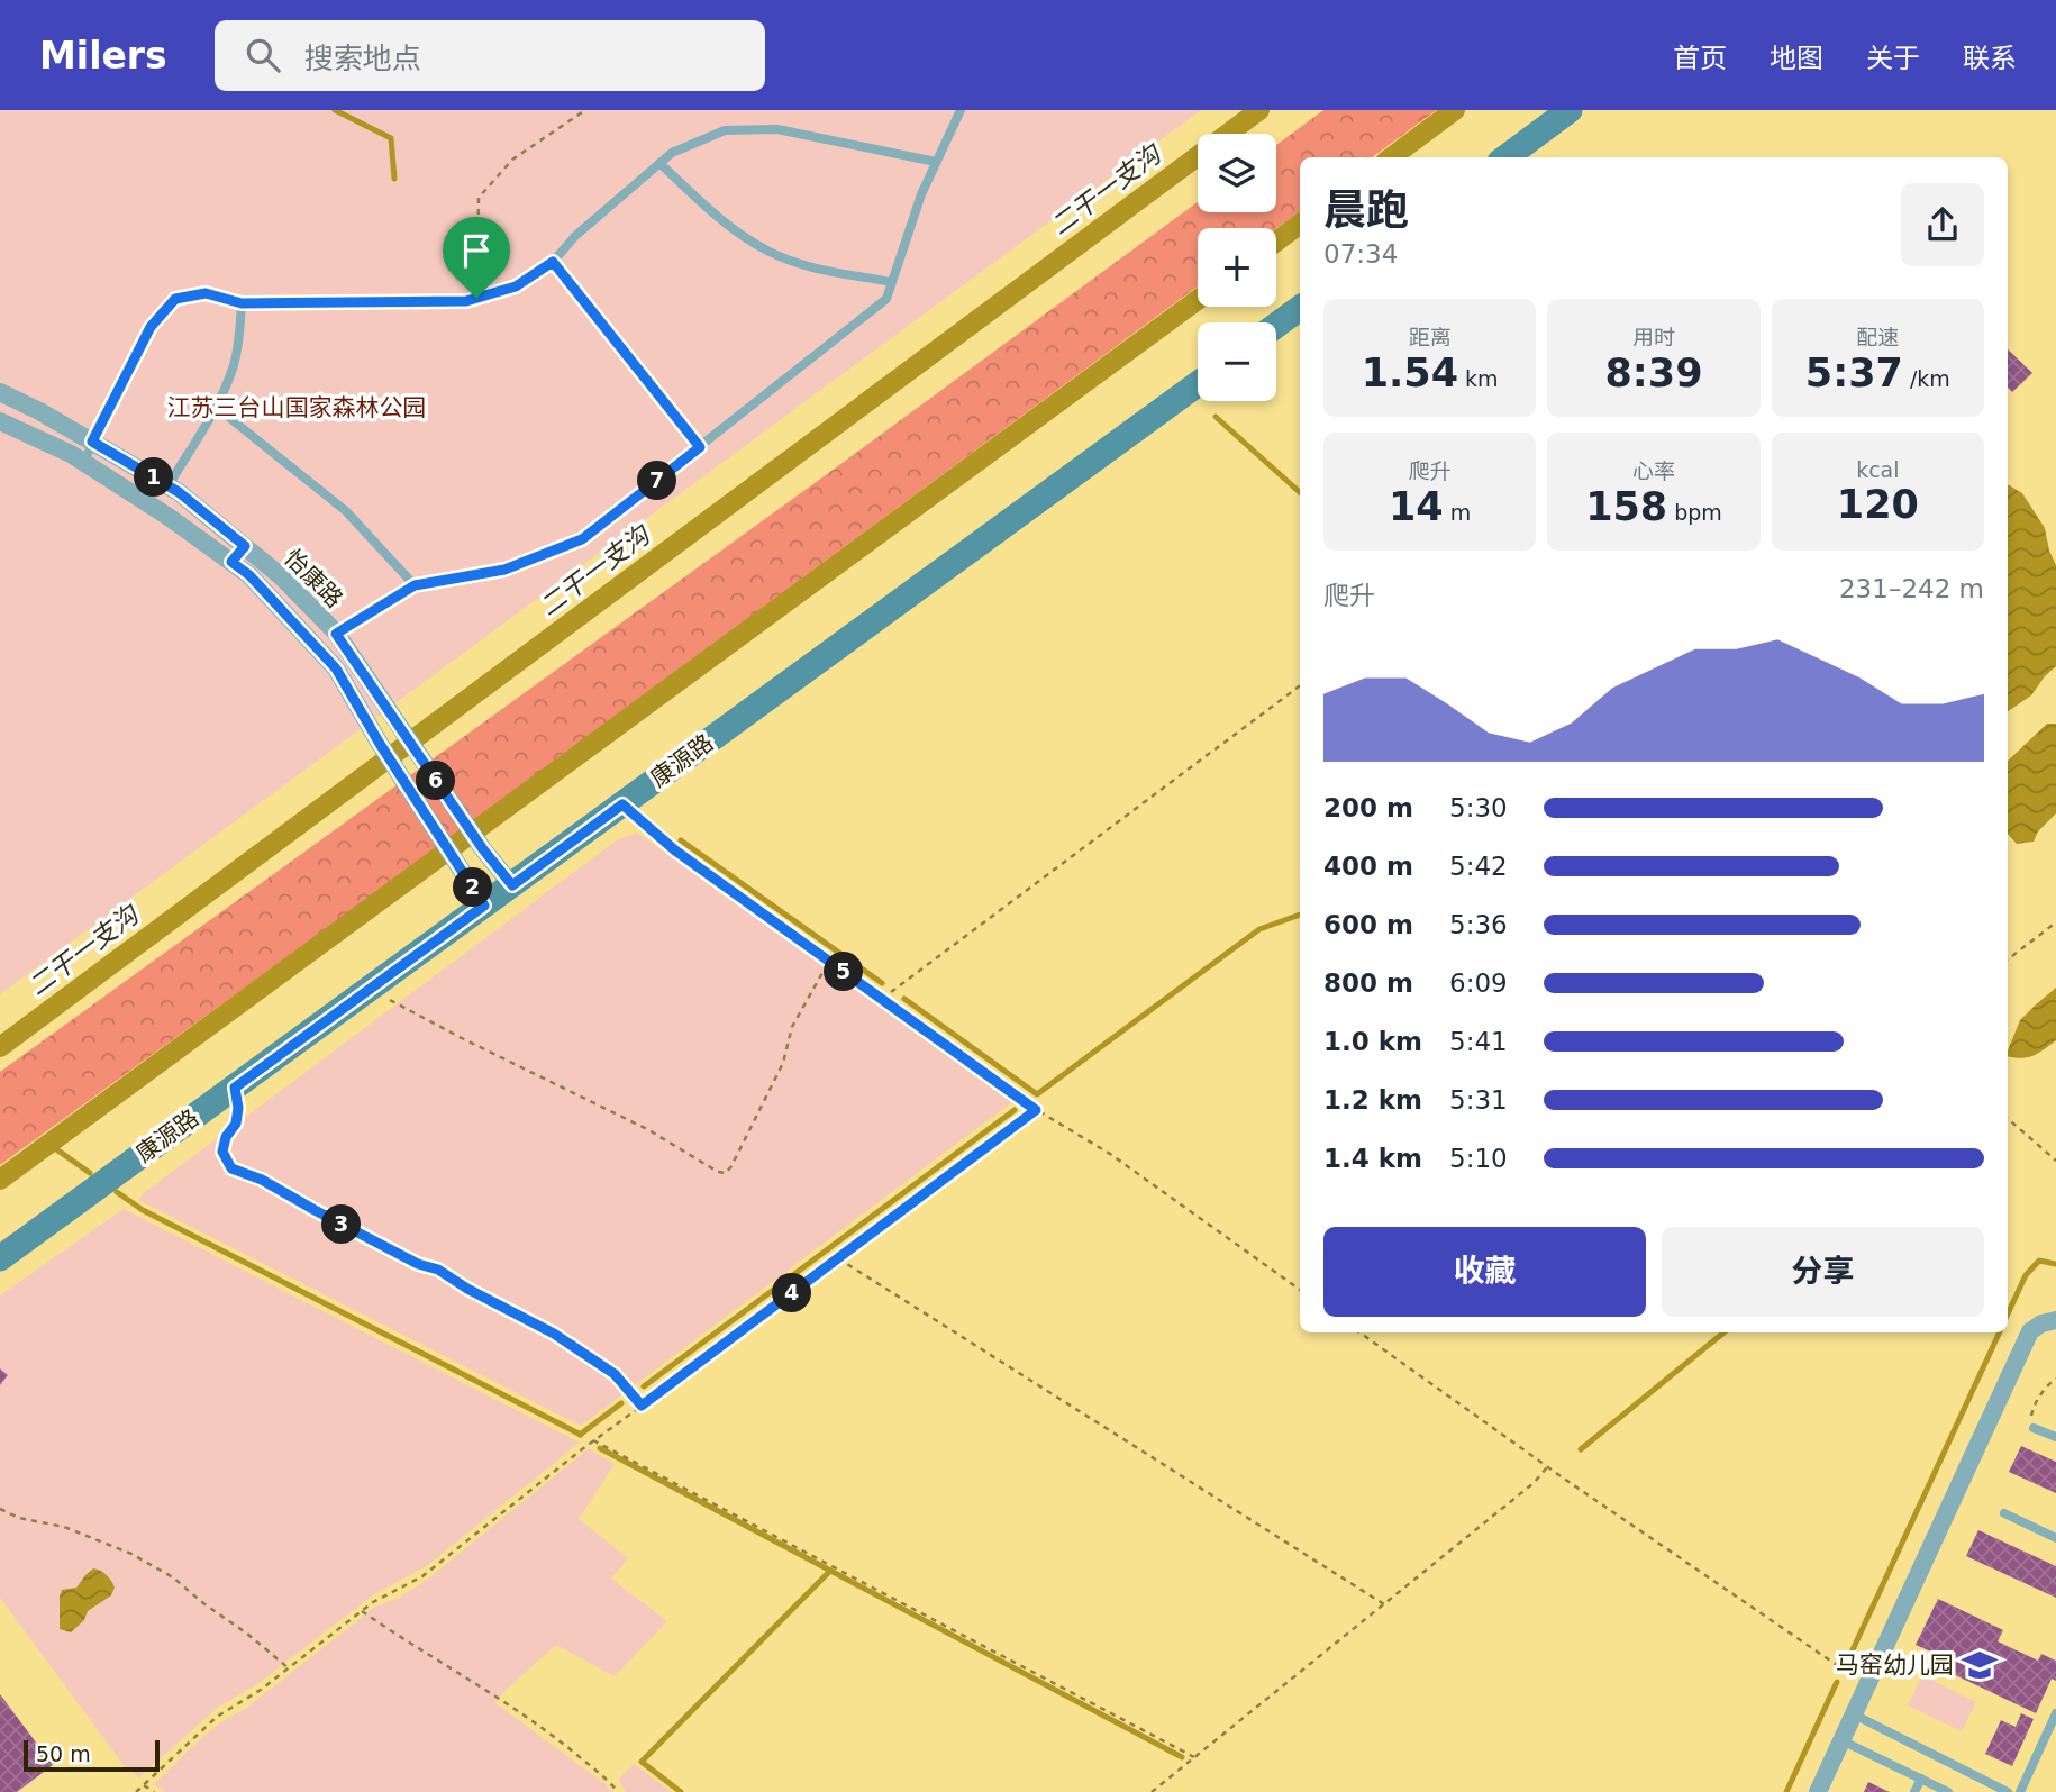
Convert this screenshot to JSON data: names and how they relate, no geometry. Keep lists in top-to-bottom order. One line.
{"streets":{"street":["怡康路","康源路"]},"crossings":[["怡康路","康源路"]],"water":["二干一支沟"],"parks":["江苏三台山国家森林公园"],"places":{"school or university":["马窑幼儿园"]},"scale_bar":"50 m","page":{"header":"Milers","search":"搜索地点","nav":["首页","地图","关于","联系"],"map_buttons":["+","−"],"heading":["晨跑","07:34"],"stats":[["距离","1.54 km"],["用时","8:39"],["配速","5:37 /km"],["爬升","14 m"],["心率","158 bpm"],["kcal","120"]],"pins":["1","7","6","2","5","3","4"],"chart":["爬升","231–242 m"],"list":[{"name":"200 m","note":"5:30"},{"name":"400 m","note":"5:42"},{"name":"600 m","note":"5:36"},{"name":"800 m","note":"6:09"},{"name":"1.0 km","note":"5:41"},{"name":"1.2 km","note":"5:31"},{"name":"1.4 km","note":"5:10"}],"buttons":["收藏","分享"],"scale":"50 m"}}
